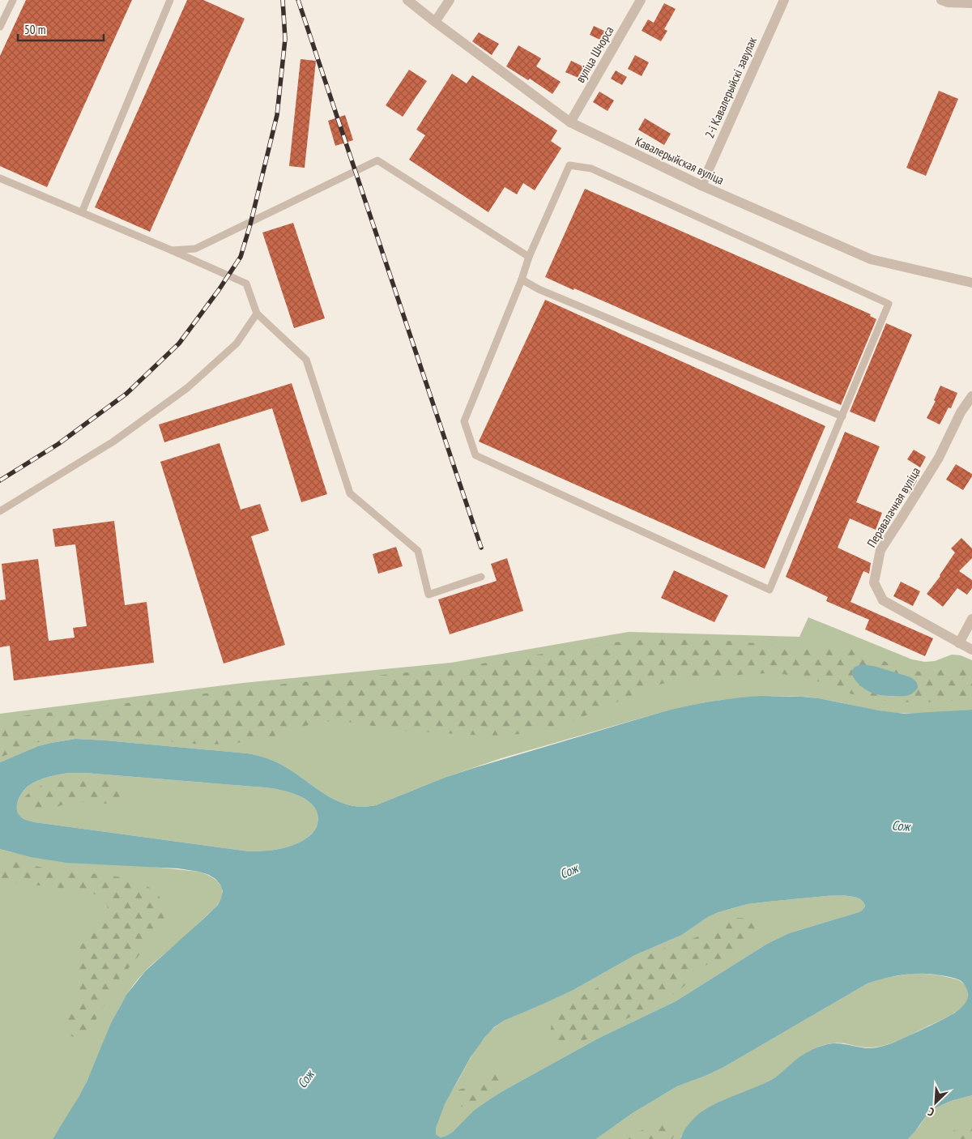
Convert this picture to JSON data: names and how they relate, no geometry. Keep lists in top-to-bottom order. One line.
{"streets":{"street":["вуліца Шчорса","2-і Кавалерыйскі завулак","Кавалерыйская вуліца","Перавалачная вуліца"]},"crossings":[["вуліца Шчорса","Кавалерыйская вуліца"],["2-і Кавалерыйскі завулак","Кавалерыйская вуліца"]],"water":["Сож"],"scale_bar":"50 m","north":"bottom left"}
